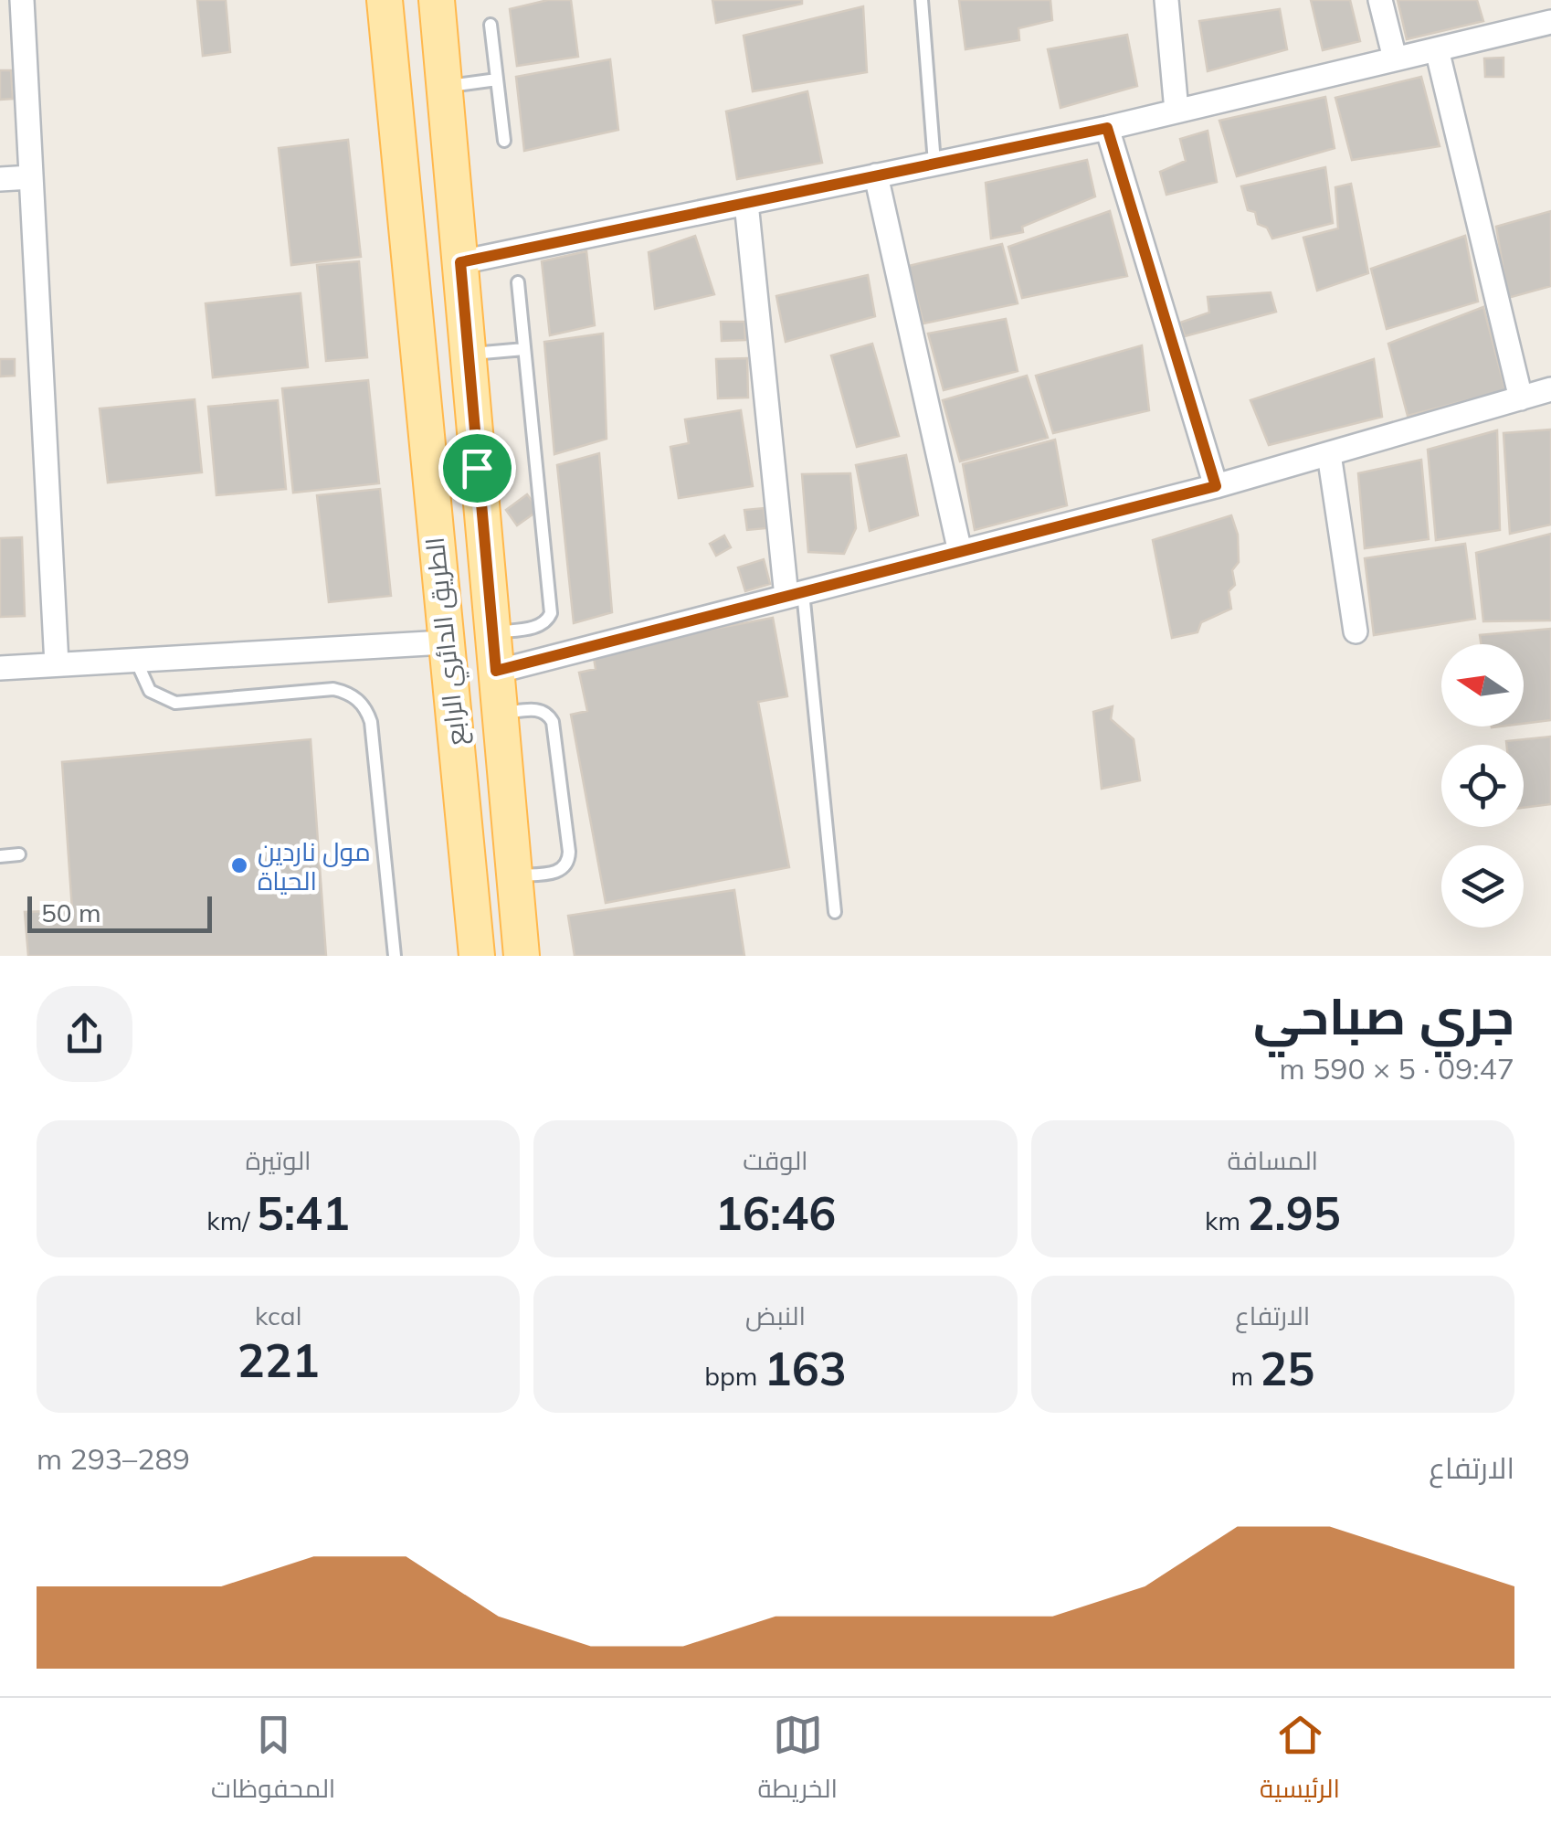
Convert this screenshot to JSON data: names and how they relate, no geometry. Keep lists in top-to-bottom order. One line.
{"streets":{"main road":["الطريق الدائري الرابع"]},"places":["مول ناردين الحياة"],"scale_bar":"50 m","north":"left","page":{"scale":"50 m","heading":["جري صباحي","09:47 · 5 × 590 m"],"stats":[["المسافة","2.95 km"],["الوقت","16:46"],["الوتيرة","5:41 /km"],["الارتفاع","25 m"],["النبض","163 bpm"],["kcal","221"]],"chart":["الارتفاع","289–293 m"],"tabs":["الرئيسية","الخريطة","المحفوظات"]}}
